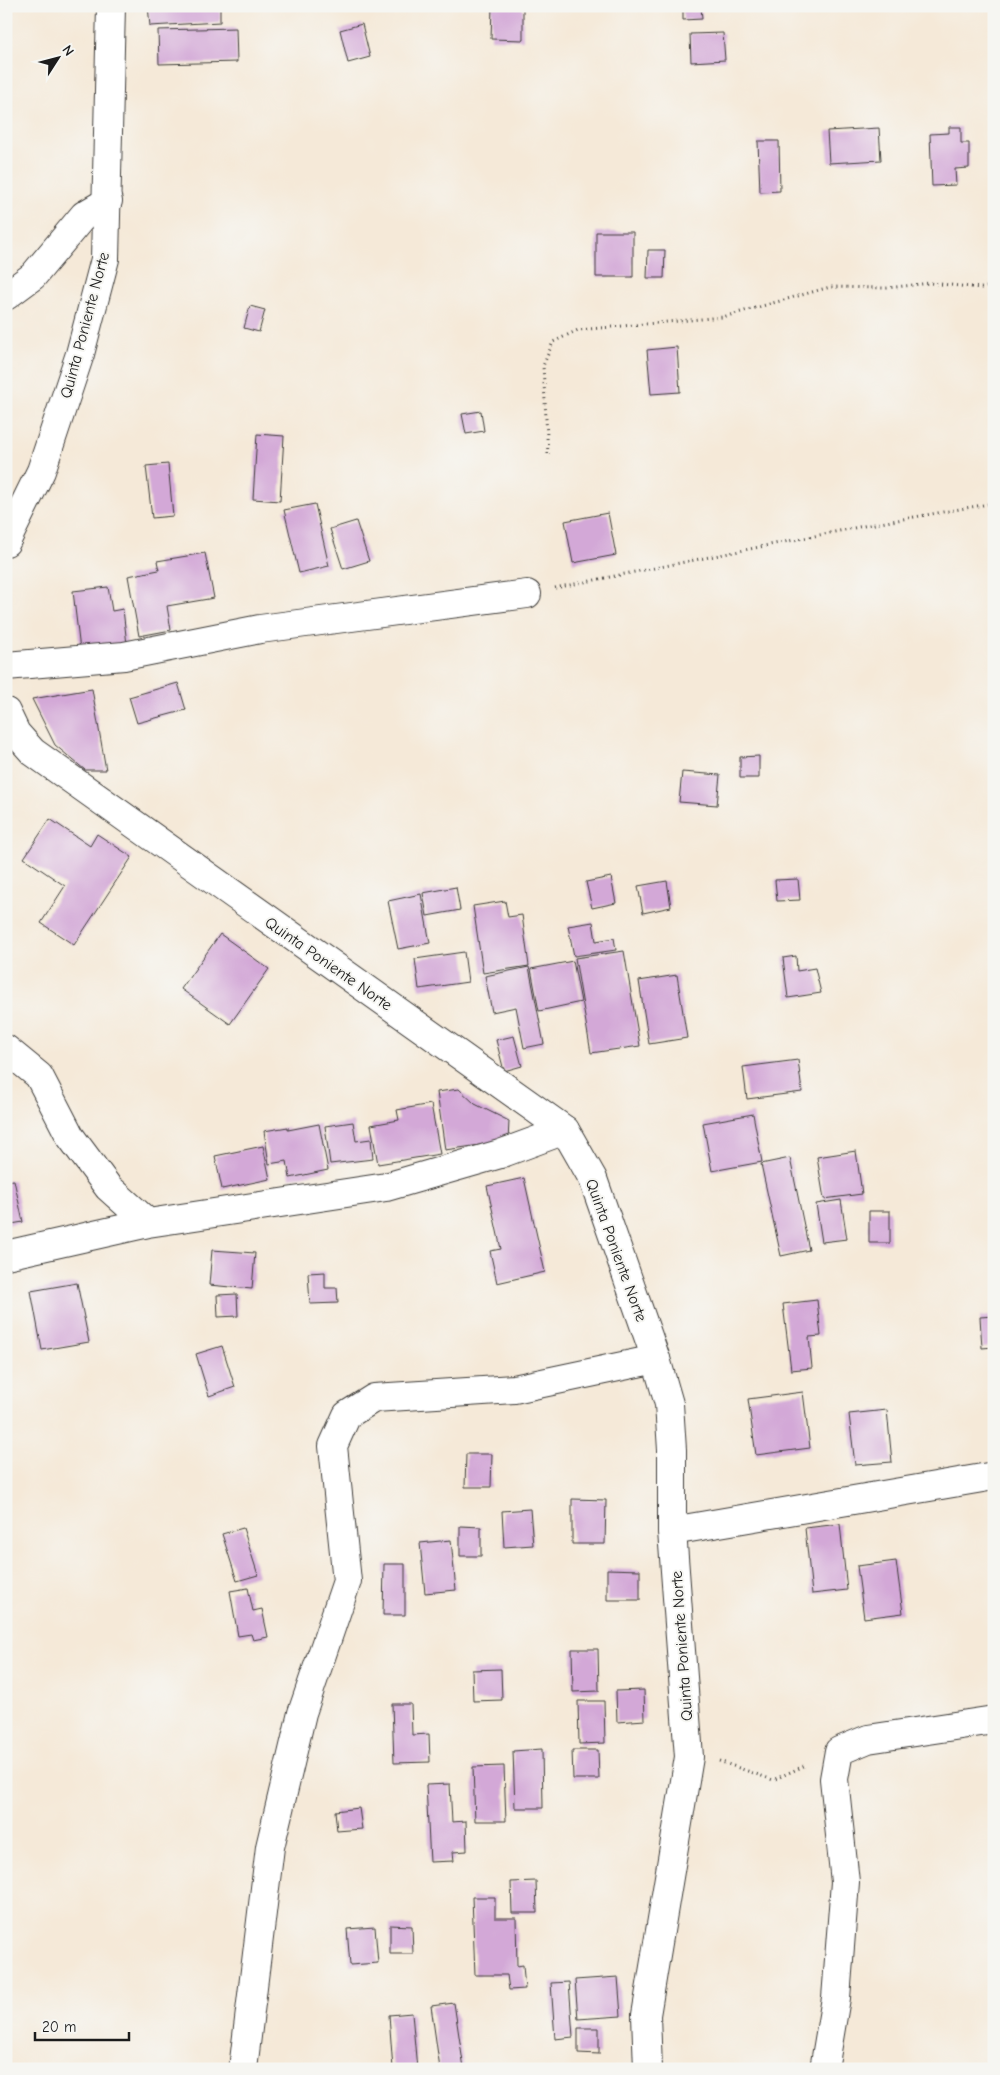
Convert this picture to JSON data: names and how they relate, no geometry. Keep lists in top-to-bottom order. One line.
{"streets":{"street":["Quinta Poniente Norte"]},"scale_bar":"20 m","north":"top right"}
